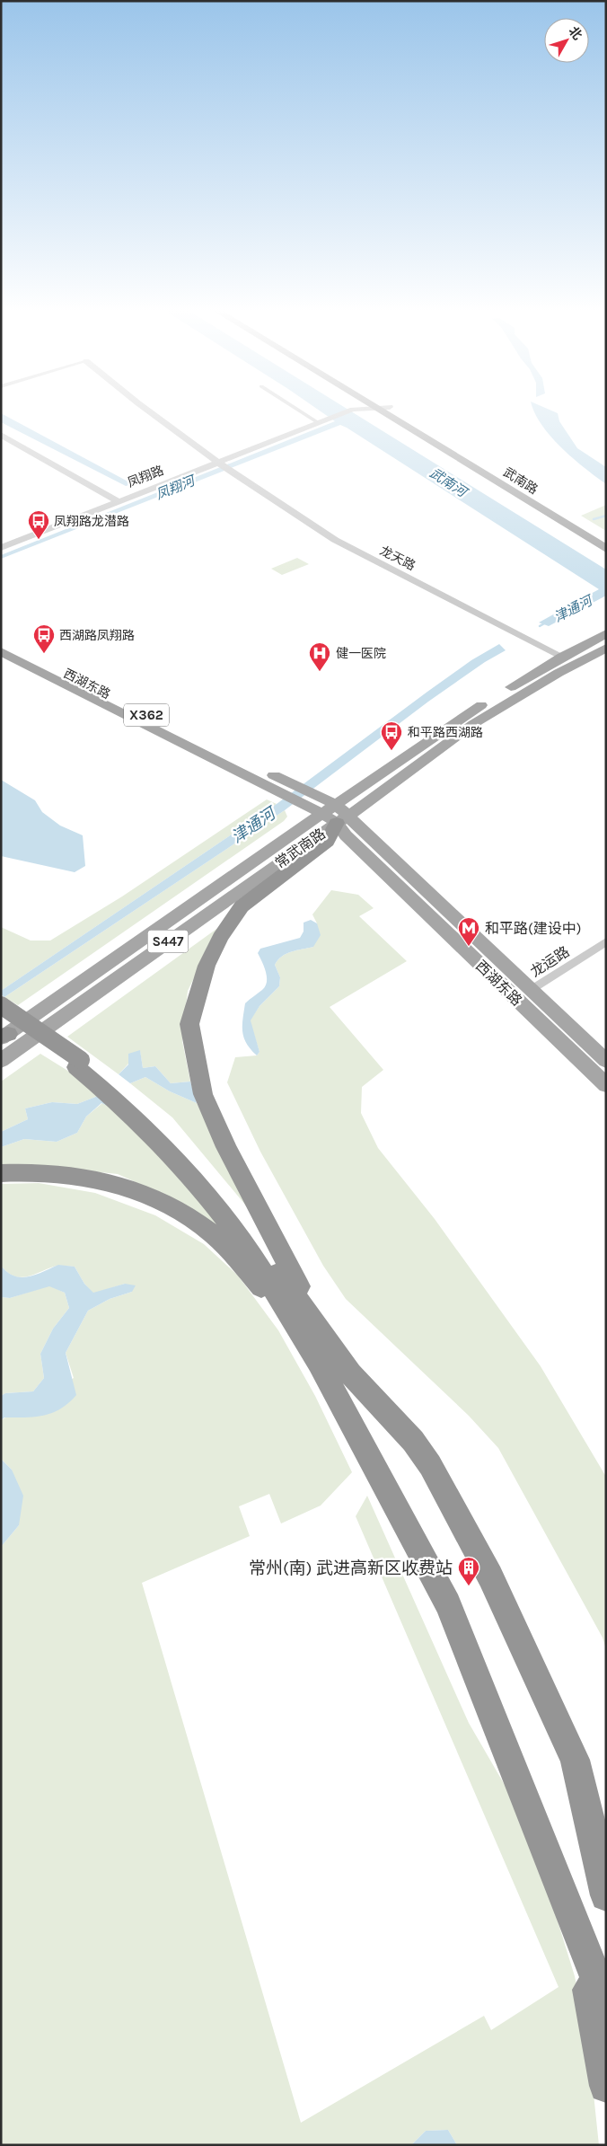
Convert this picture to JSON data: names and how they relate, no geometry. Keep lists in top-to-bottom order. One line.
{"streets":{"main road":["武南路","西湖东路","X362","常武南路","S447"],"street":["凤翔路","龙天路","龙运路"]},"crossings":[["凤翔路","龙天路"],["龙天路","常武南路"],["西湖东路","X362"],["西湖东路","常武南路"],["西湖东路","龙运路"],["X362","常武南路"]],"water":["武南河","凤翔河","津通河"],"places":{"bus stop":["凤翔路龙潜路","西湖路凤翔路","和平路西湖路"],"hospital":["健一医院"],"metro station":["和平路(建设中)"],"building":["常州(南) 武进高新区收费站"]},"north":"top right"}
